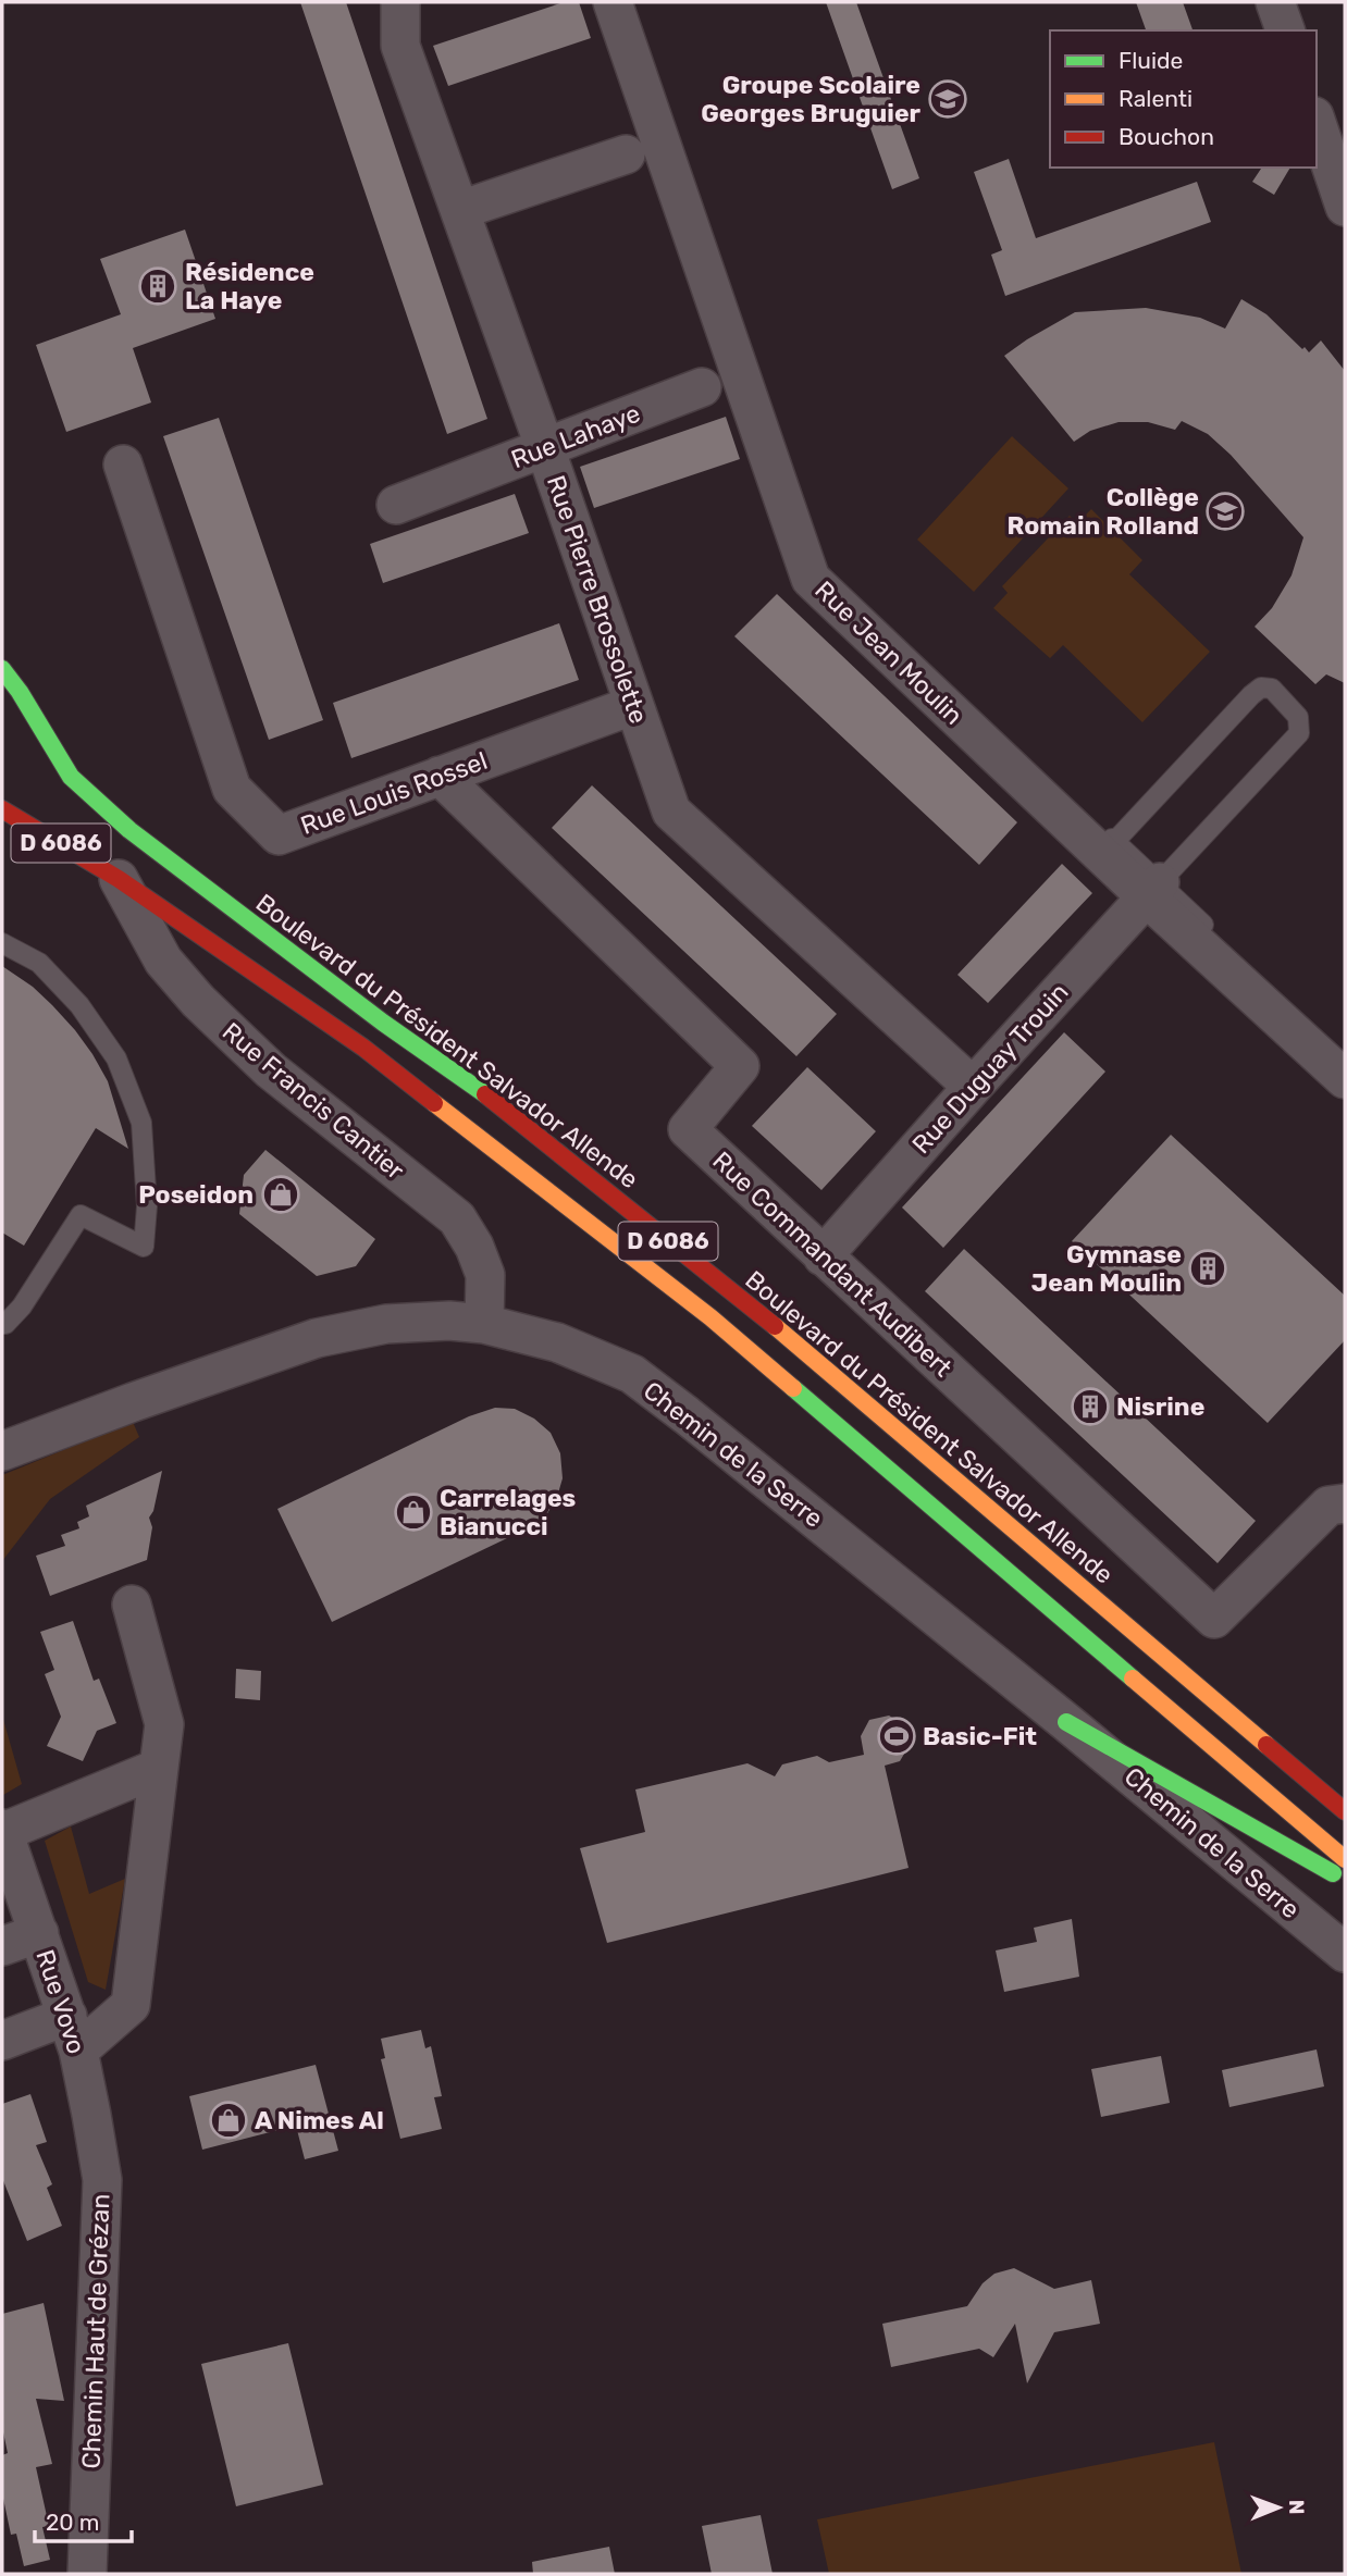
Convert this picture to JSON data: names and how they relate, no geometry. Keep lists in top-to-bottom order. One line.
{"streets":{"main road":["D 6086","Boulevard du Président Salvador Allende"],"street":["Rue Lahaye","Rue Pierre Brossolette","Rue Jean Moulin","Rue Louis Rossel","Rue Duguay Trouin","Rue Francis Cantier","Rue Commandant Audibert","Chemin de la Serre","Rue Vovo","Chemin Haut de Grézan"]},"crossings":[["Rue Lahaye","Rue Pierre Brossolette"],["Rue Pierre Brossolette","Rue Louis Rossel"],["Rue Pierre Brossolette","Rue Duguay Trouin"],["Rue Jean Moulin","Rue Duguay Trouin"],["Rue Louis Rossel","Rue Commandant Audibert"],["D 6086","Rue Francis Cantier"],["Rue Duguay Trouin","Rue Commandant Audibert"],["Rue Francis Cantier","Chemin de la Serre"],["Rue Vovo","Chemin Haut de Grézan"]],"places":{"school or university":["Groupe Scolaire Georges Bruguier","Collège Romain Rolland"],"building":["Résidence La Haye","Gymnase Jean Moulin","Nisrine"],"shop":["Poseidon","Carrelages Bianucci","A Nimes Al"],"sports":["Basic-Fit"]},"legend":["Fluide","Ralenti","Bouchon"],"scale_bar":"20 m","north":"right"}
